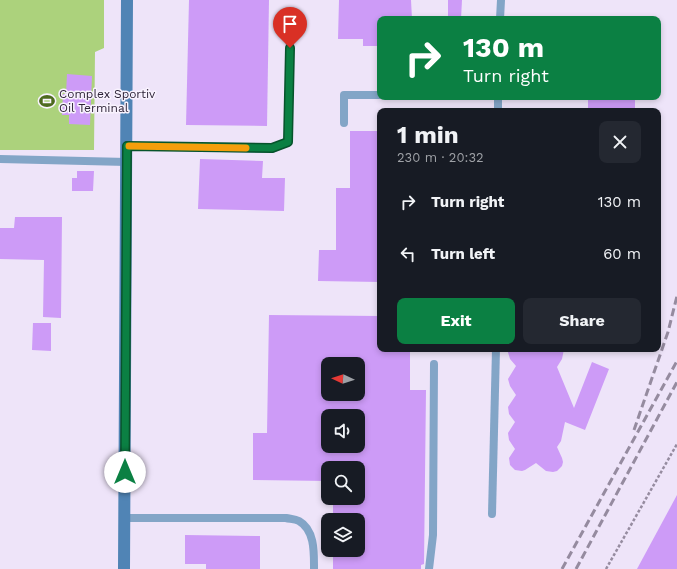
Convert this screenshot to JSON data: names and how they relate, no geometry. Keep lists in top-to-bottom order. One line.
{"places":{"sports":["Complex Sportiv Oil Terminal"]},"north":"left","page":{"turn":["130 m","Turn right"],"heading":["1 min","230 m · 20:32"],"list":[{"name":"Turn right","value":"130 m"},{"name":"Turn left","value":"60 m"}],"buttons":["Exit","Share"]}}
